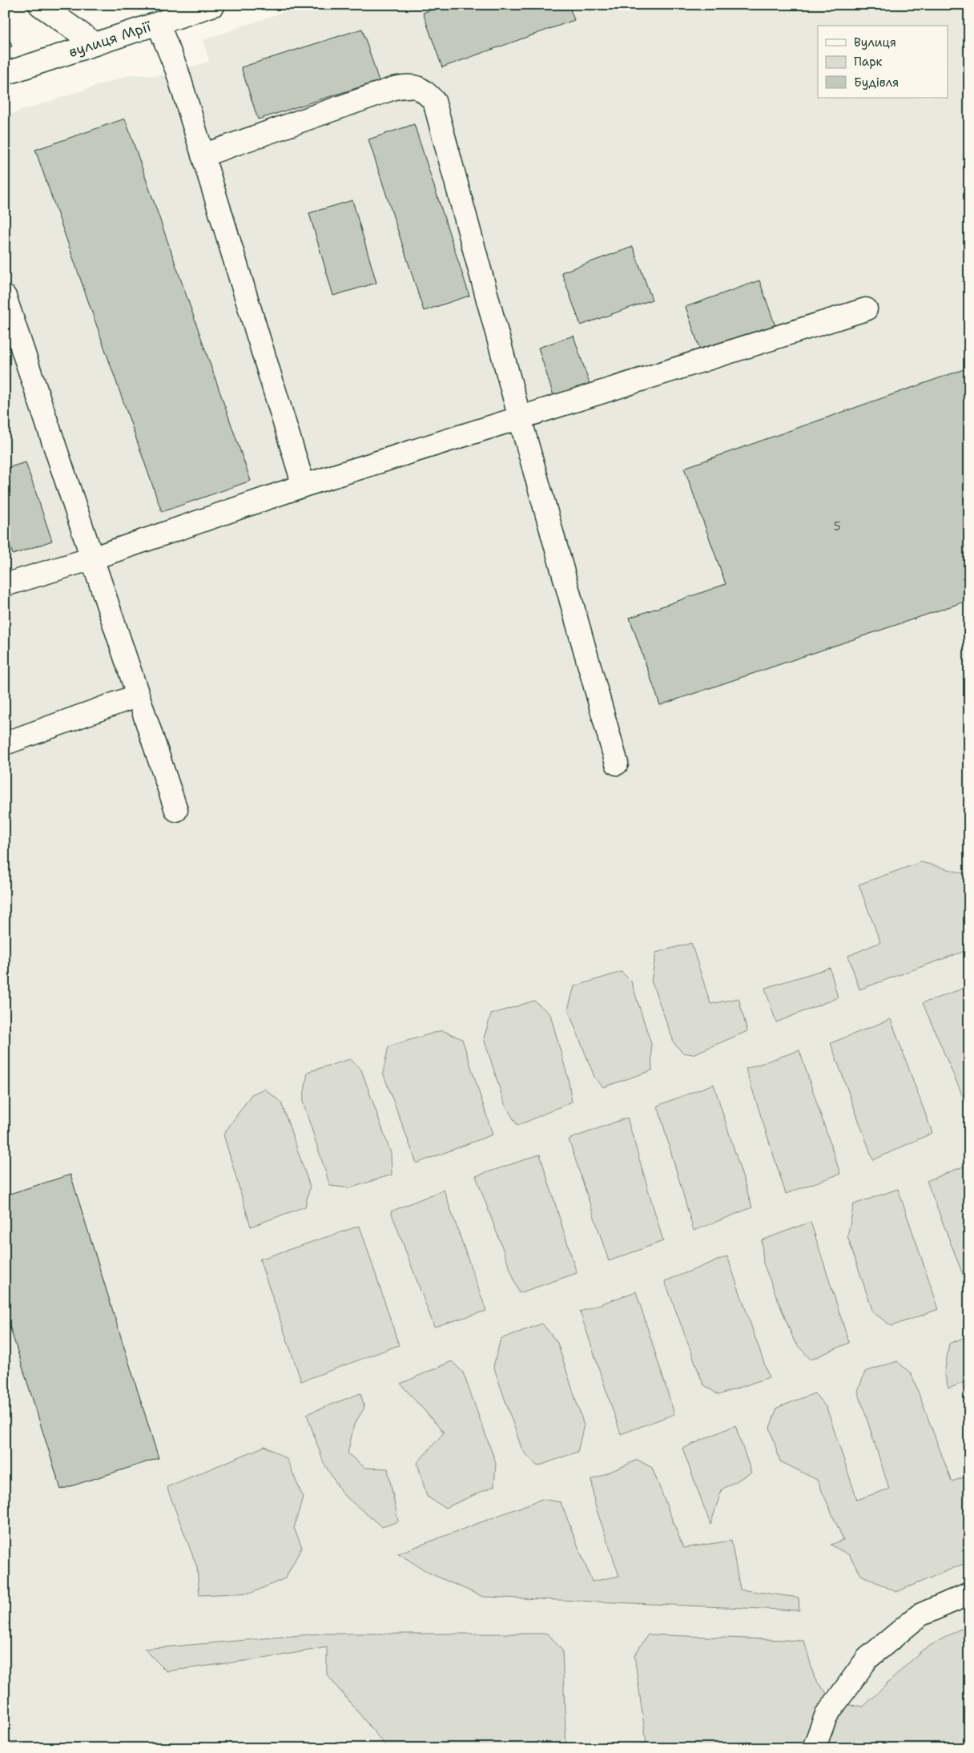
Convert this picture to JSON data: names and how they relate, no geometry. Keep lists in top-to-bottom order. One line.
{"streets":{"street":["вулиця Мрії"]},"house_numbers":["5"],"legend":["Вулиця","Парк","Будівля"]}
